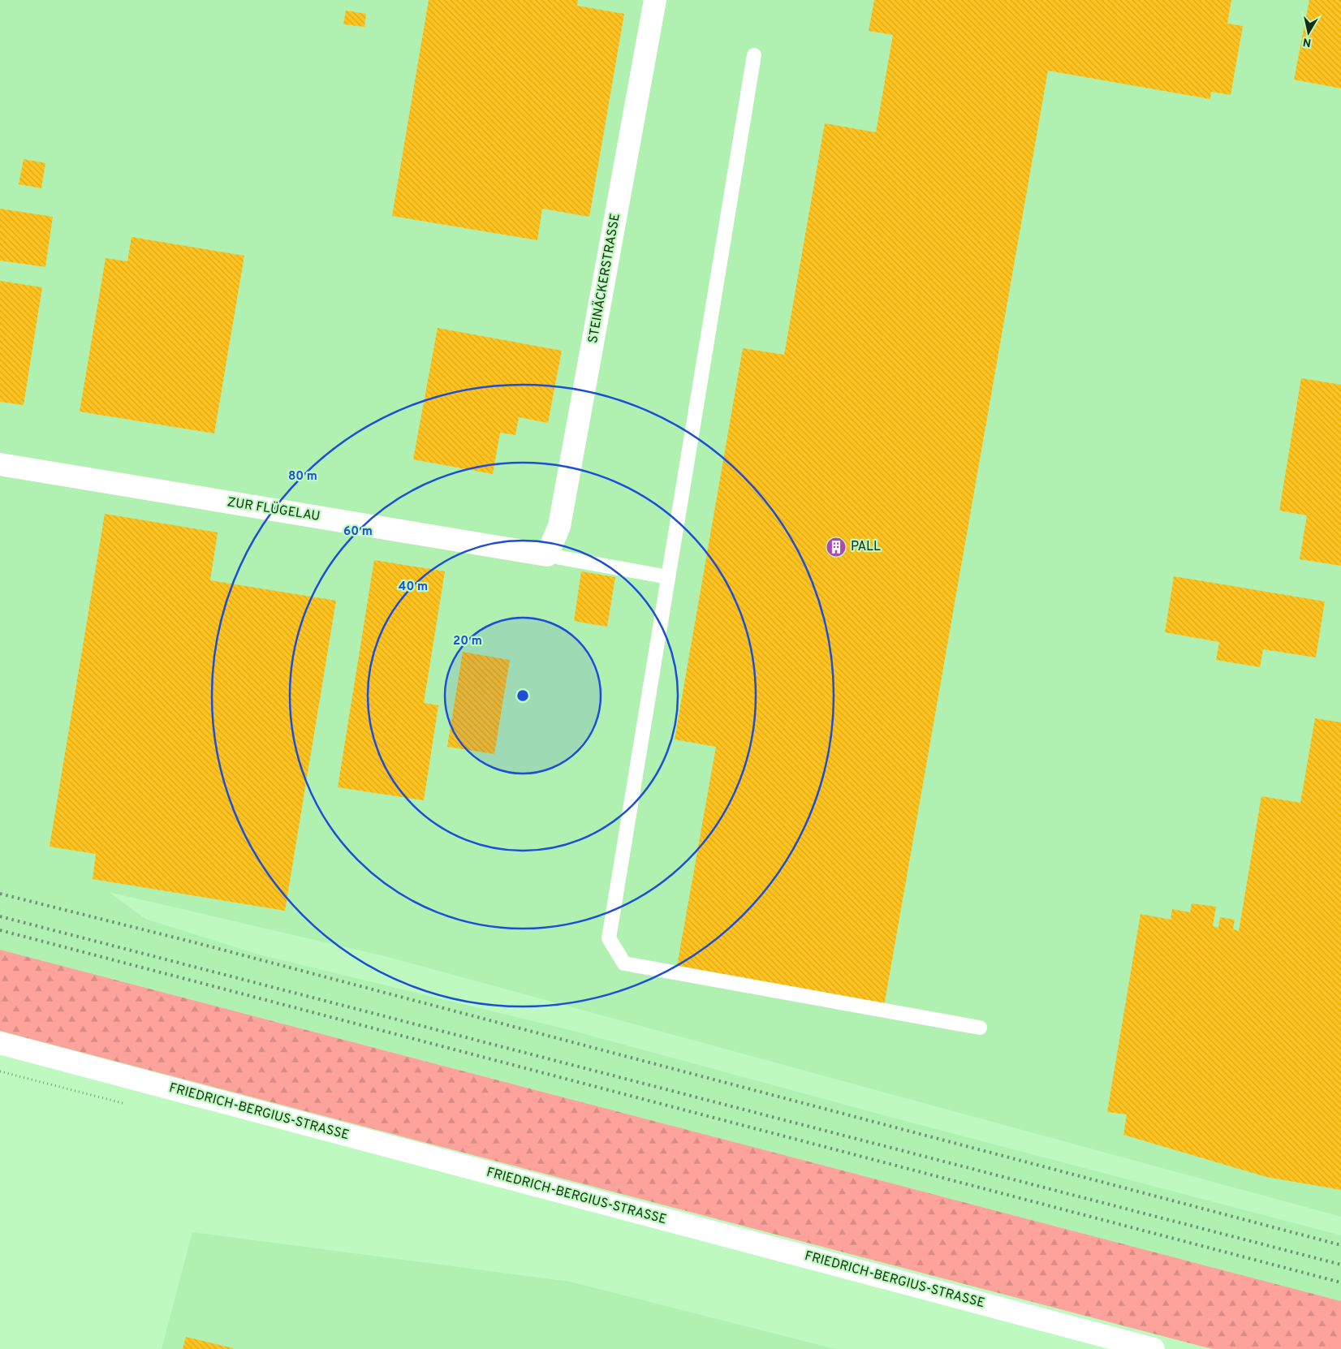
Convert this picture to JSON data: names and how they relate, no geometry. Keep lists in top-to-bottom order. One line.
{"streets":{"street":["STEINÄCKERSTRASSE","ZUR FLÜGELAU","FRIEDRICH-BERGIUS-STRASSE"]},"crossings":[["STEINÄCKERSTRASSE","ZUR FLÜGELAU"]],"places":{"building":["PALL"]},"north":"bottom","rings":["80 m","60 m","40 m","20 m"]}
